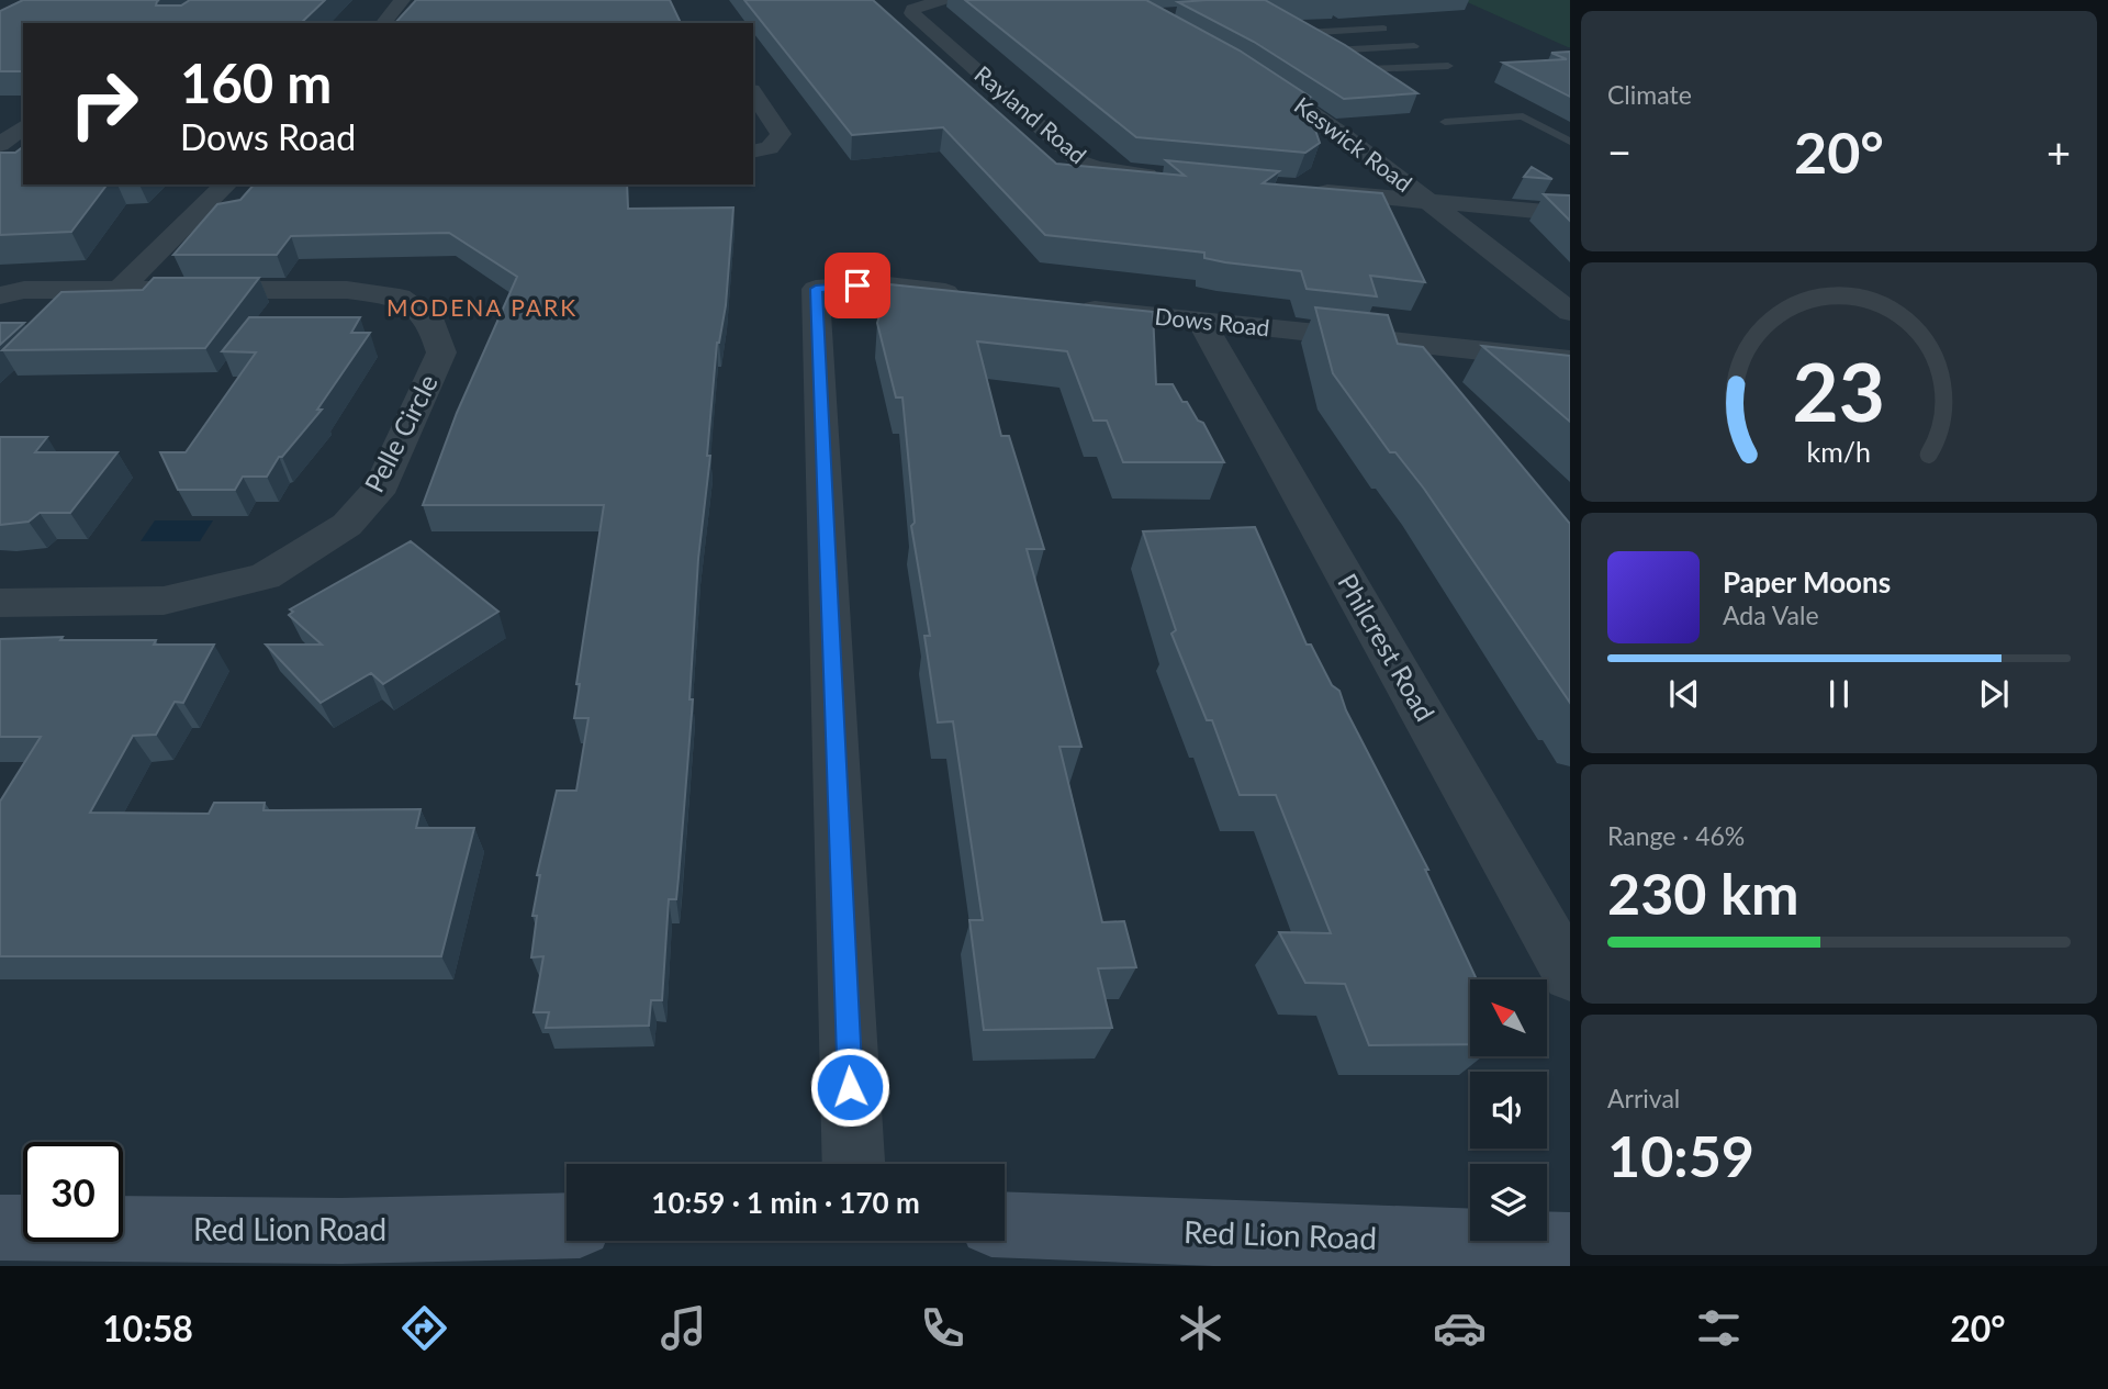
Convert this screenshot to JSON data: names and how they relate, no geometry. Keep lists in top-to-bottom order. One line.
{"streets":{"street":["Rayland Road","Keswick Road","Dows Road","Pelle Circle","Philcrest Road","Red Lion Road"]},"crossings":[["Dows Road","Philcrest Road"]],"districts":["MODENA PARK"],"north":"top left","page":{"tile":["Climate",["Range · 46%","230 km"],["Arrival","10:59"]],"turn":["160 m","Dows Road"],"heat":["−","20°","+"],"song":["Paper Moons","Ada Vale"],"limit":"30","trip":"10:59 · 1 min · 170 m","tabs":["10:58","20°"],"gauge":["23","km/h"]}}
